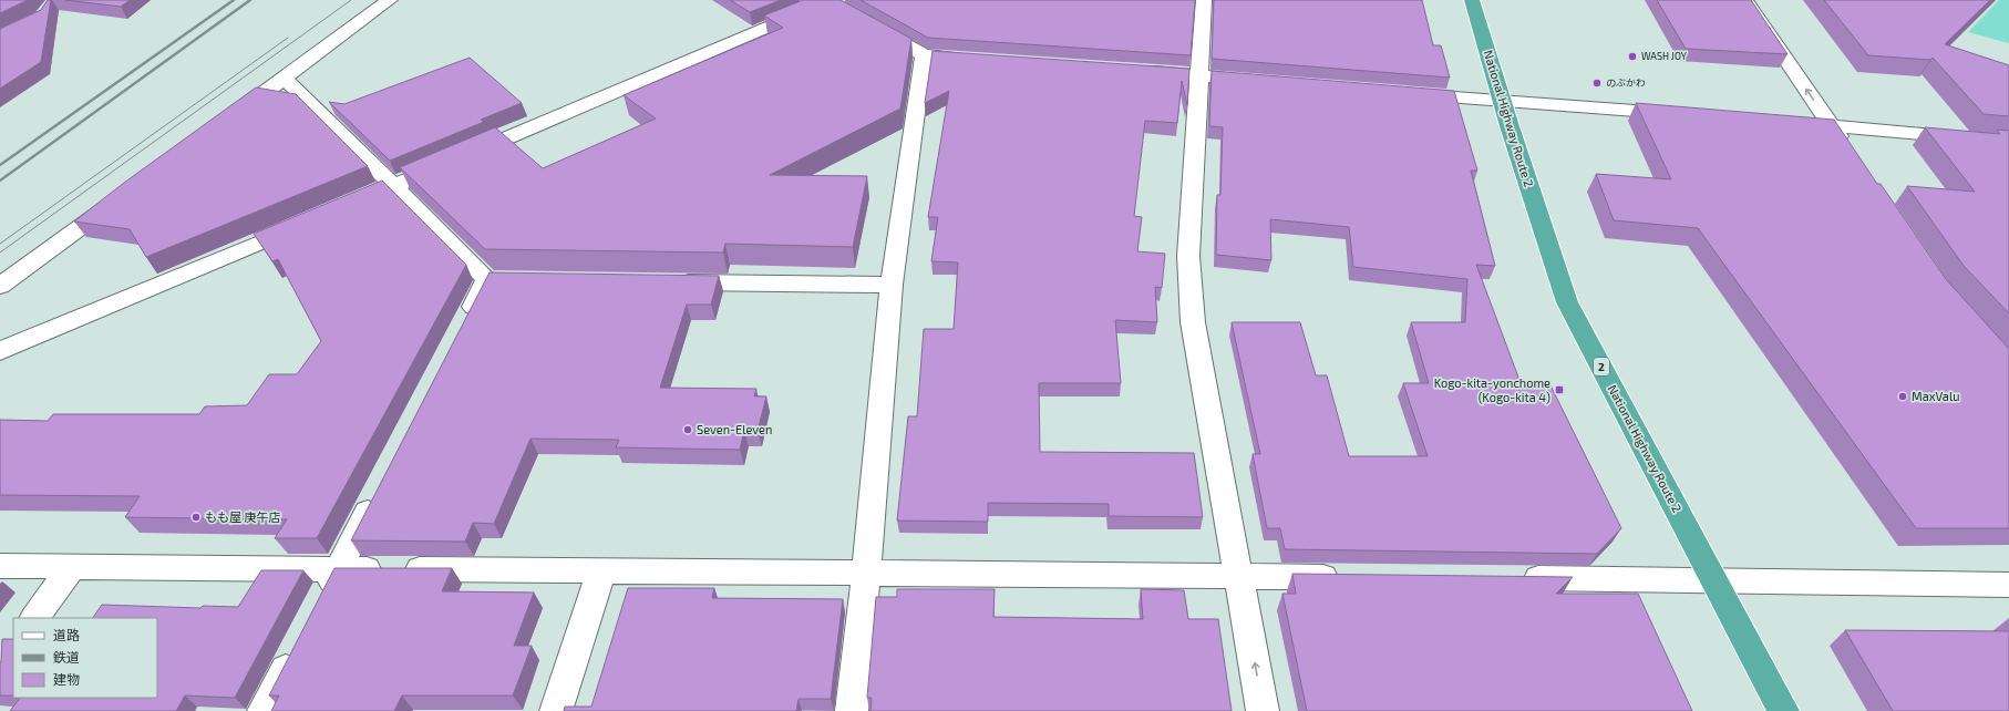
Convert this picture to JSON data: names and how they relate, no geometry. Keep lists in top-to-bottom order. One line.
{"streets":{"highway":["National Highway Route 2","2"]},"places":{"other":["WASH JOY","のぶかわ","MaxValu","Seven-Eleven","もも屋 庚午店"],"transit":["Kogo-kita-yonchome (Kogo-kita 4)"]},"legend":["道路","鉄道","建物"]}
